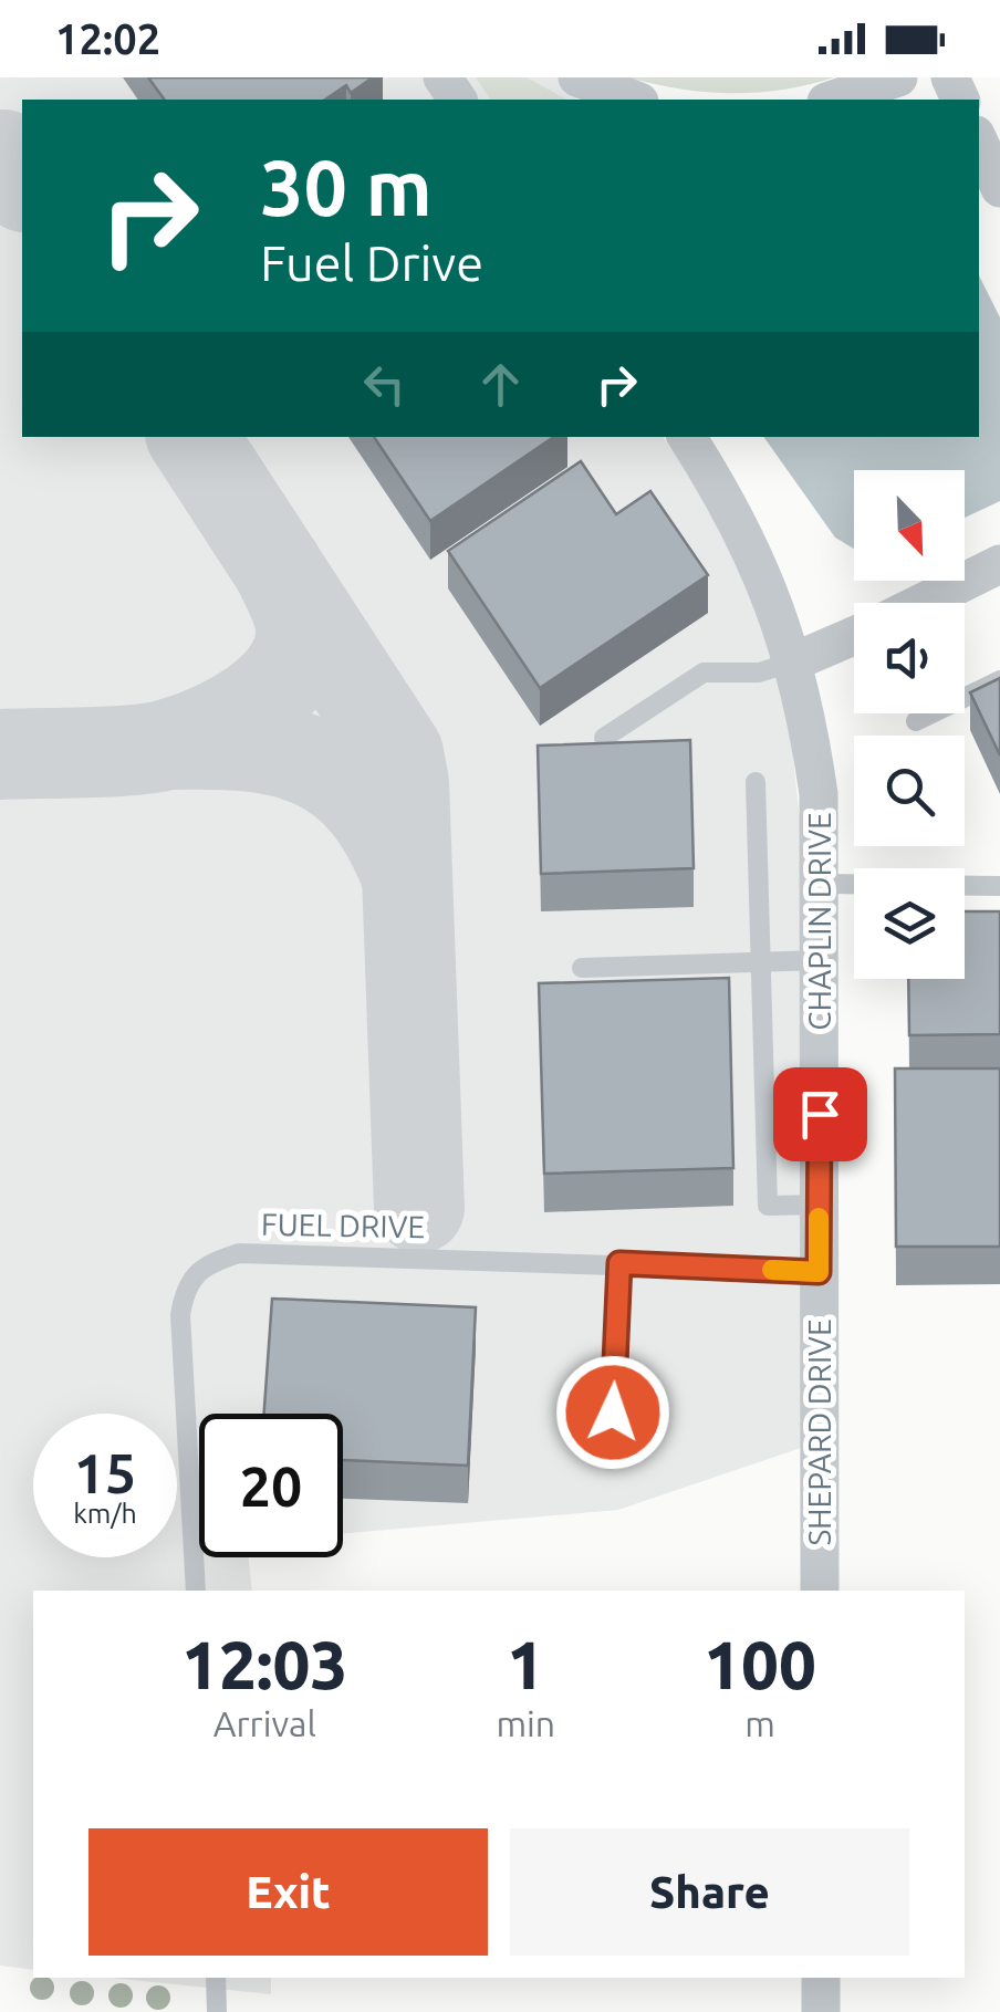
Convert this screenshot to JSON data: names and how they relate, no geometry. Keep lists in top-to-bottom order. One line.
{"streets":{"street":["CHAPLIN DRIVE","SHEPARD DRIVE"],"lane":["FUEL DRIVE"]},"crossings":[["CHAPLIN DRIVE","FUEL DRIVE"],["CHAPLIN DRIVE","SHEPARD DRIVE"],["FUEL DRIVE","SHEPARD DRIVE"]],"north":"bottom right","page":{"status":"12:02","turn":["30 m","Fuel Drive"],"speed":"15 km/h","limit":"20","eta":["12:03","Arrival","1","min","100","m"],"buttons":["Exit","Share"]}}
